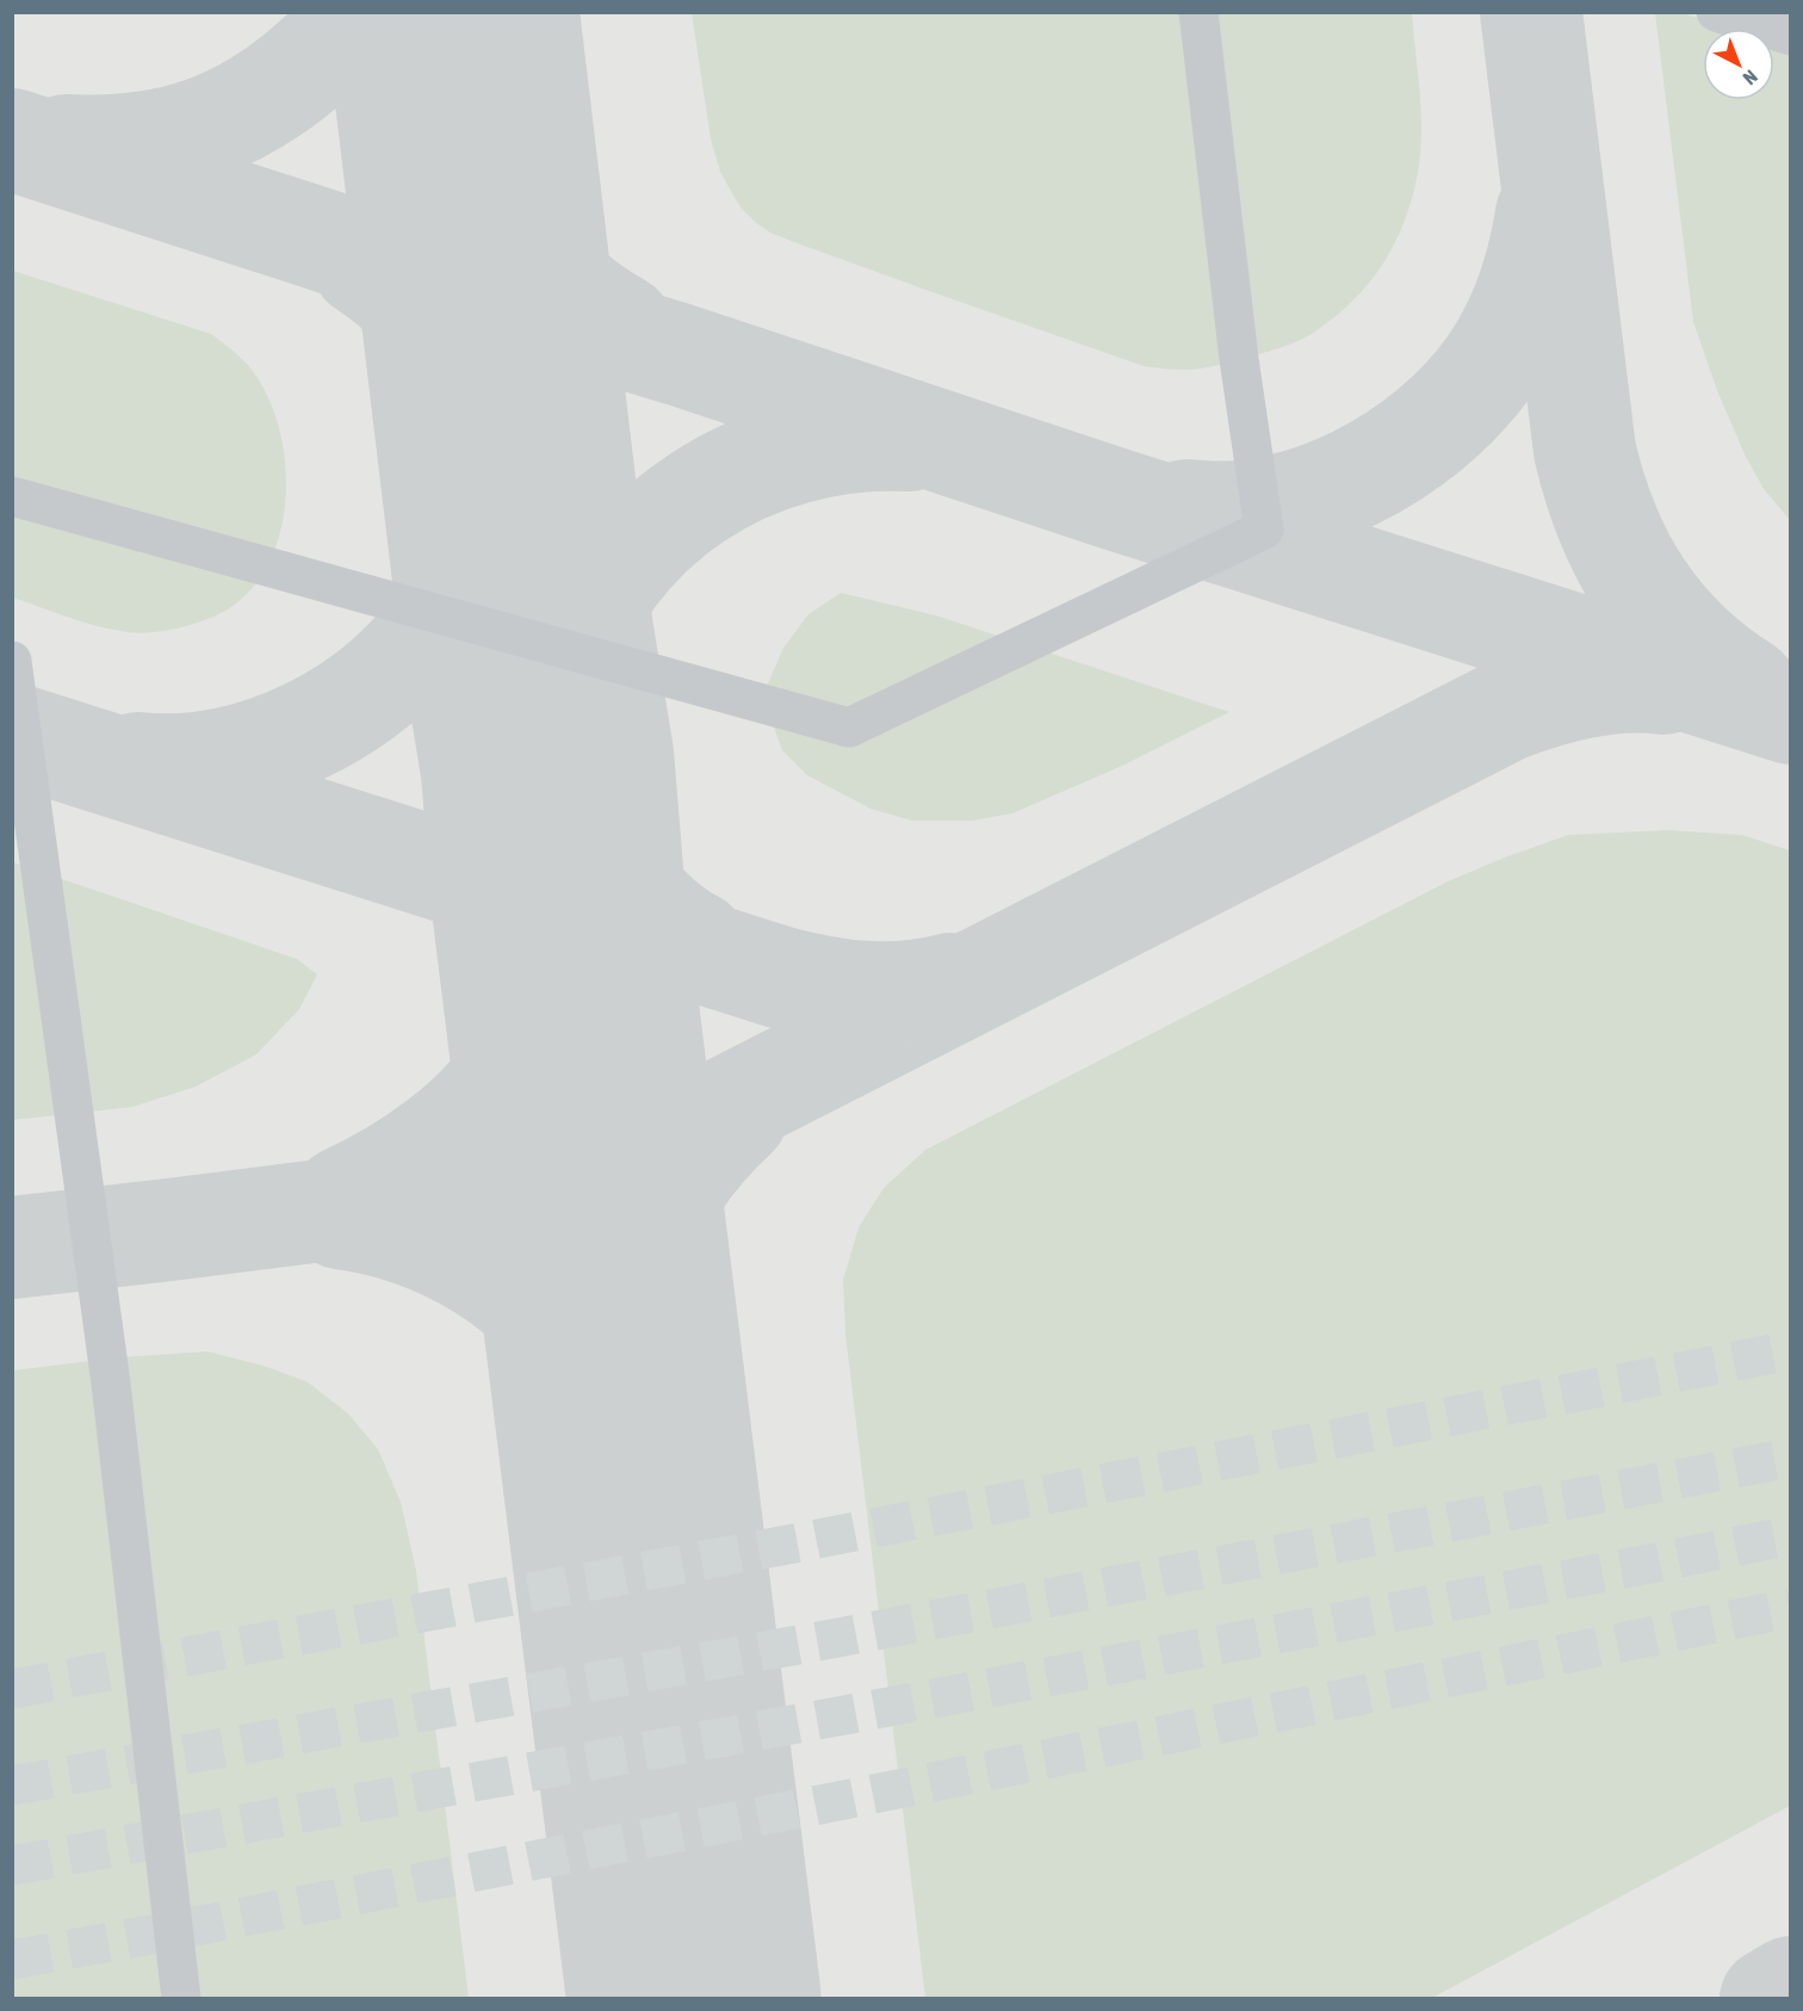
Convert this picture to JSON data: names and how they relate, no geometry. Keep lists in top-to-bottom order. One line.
{"north":"bottom right"}
